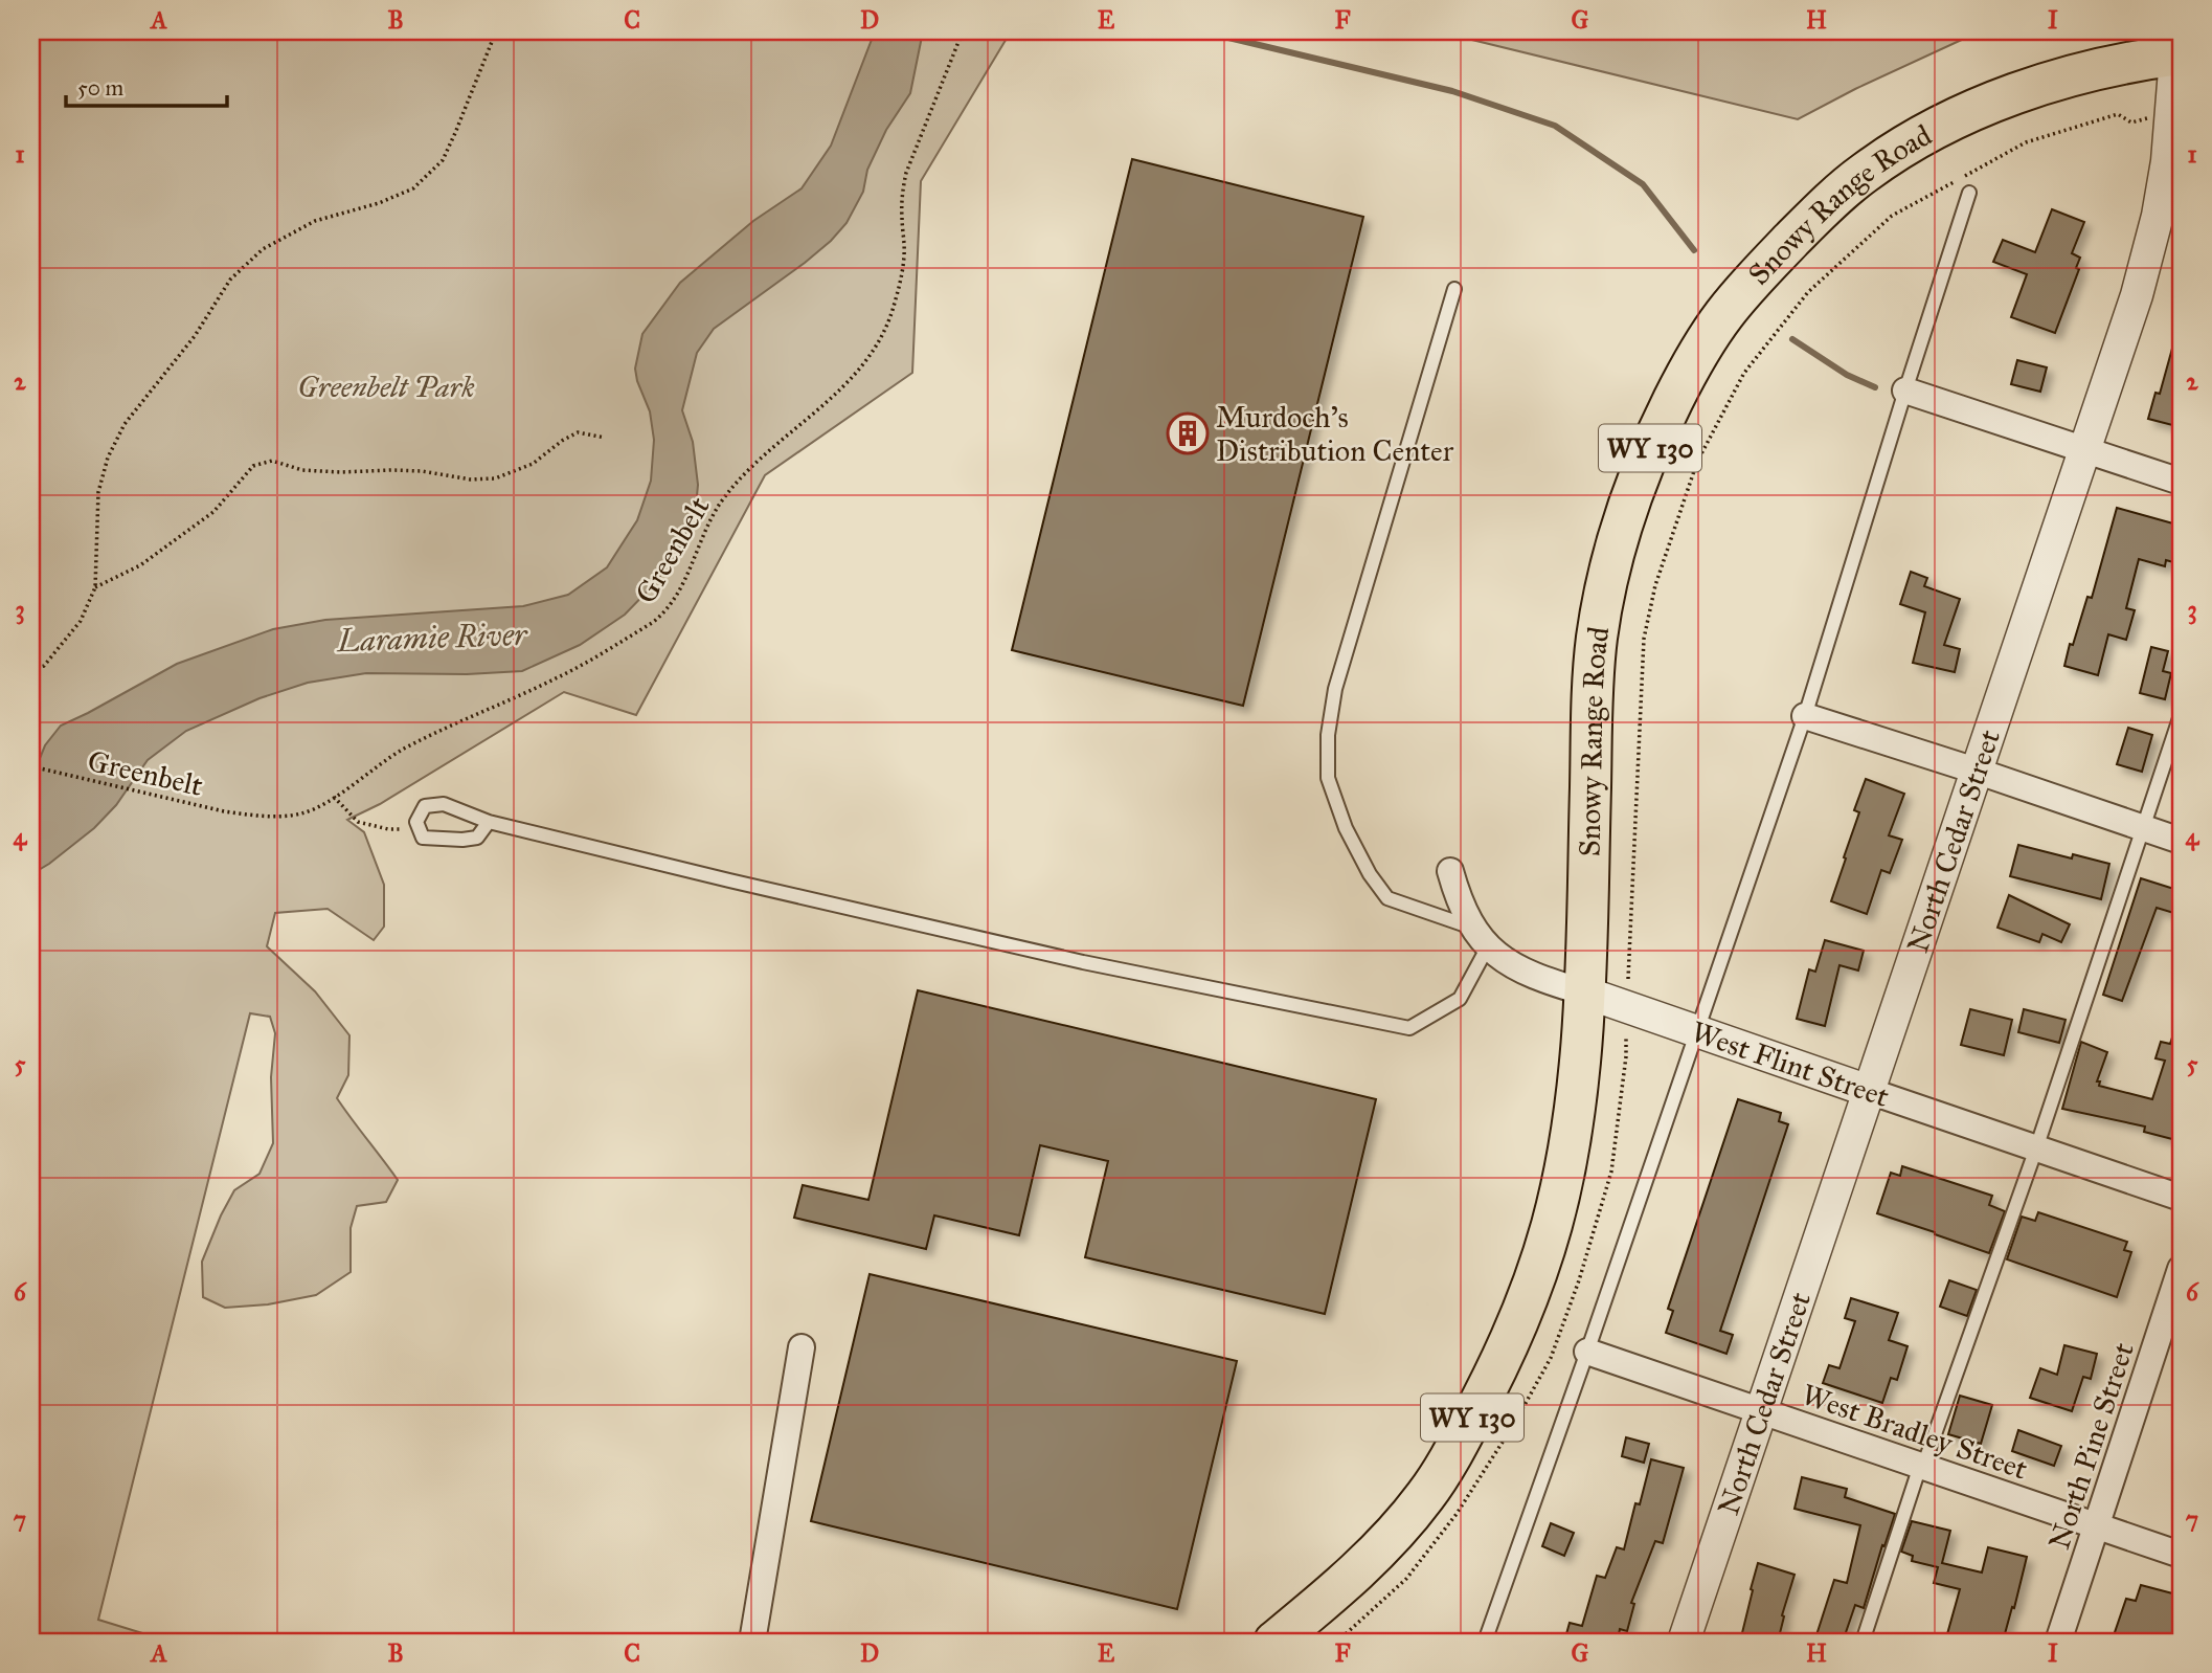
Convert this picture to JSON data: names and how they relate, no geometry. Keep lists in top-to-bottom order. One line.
{"streets":{"main road":["Snowy Range Road","WY 130"],"street":["North Cedar Street","West Flint Street","West Bradley Street","North Pine Street"],"path":["Greenbelt"]},"crossings":[["Snowy Range Road","North Cedar Street"],["Snowy Range Road","West Flint Street"],["North Cedar Street","West Flint Street"],["North Cedar Street","West Bradley Street"],["West Bradley Street","North Pine Street"]],"water":["Laramie River"],"parks":["Greenbelt Park"],"places":{"building":["Murdoch's Distribution Center"]},"scale_bar":"50 m","grid":{"columns":["A","B","C","D","E","F","G","H","I"],"rows":["1","2","3","4","5","6","7"]}}
